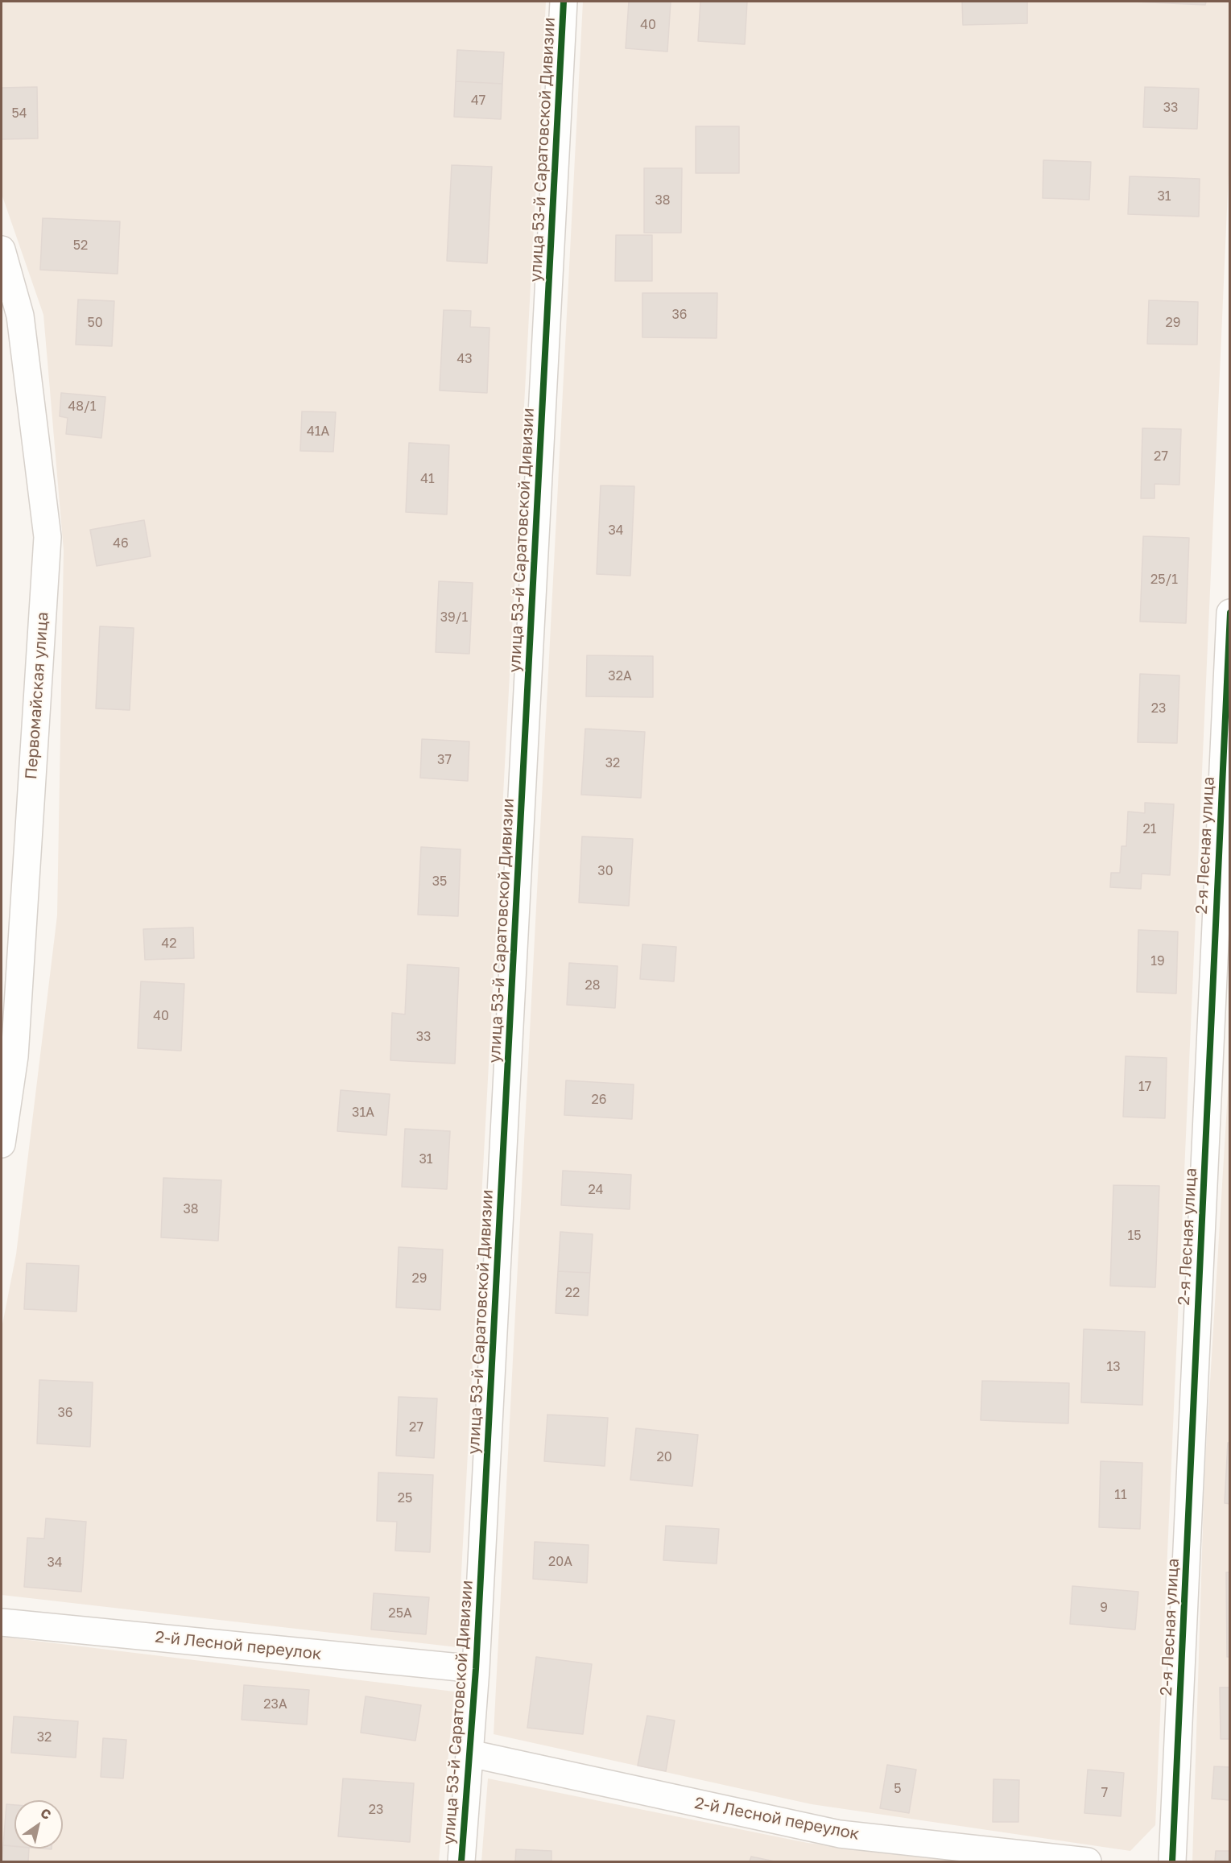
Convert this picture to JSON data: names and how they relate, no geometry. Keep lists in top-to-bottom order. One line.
{"streets":{"street":["улица 53-й Саратовской Дивизии","Первомайская улица","2-я Лесная улица","2-й Лесной переулок"]},"crossings":[["улица 53-й Саратовской Дивизии","2-й Лесной переулок"]],"house_numbers":["40","47","33","54","31","38","52","36","50","29","43","48/1","41А","27","41","34","46","25/1","39/1","32А","23","37","32","21","30","35","42","19","28","40","33","17","26","31А","31","24","38","15","29","22","13","36","27","20","11","25","20А","34","9","25А","23А","32","5","7","23"],"north":"top right"}
